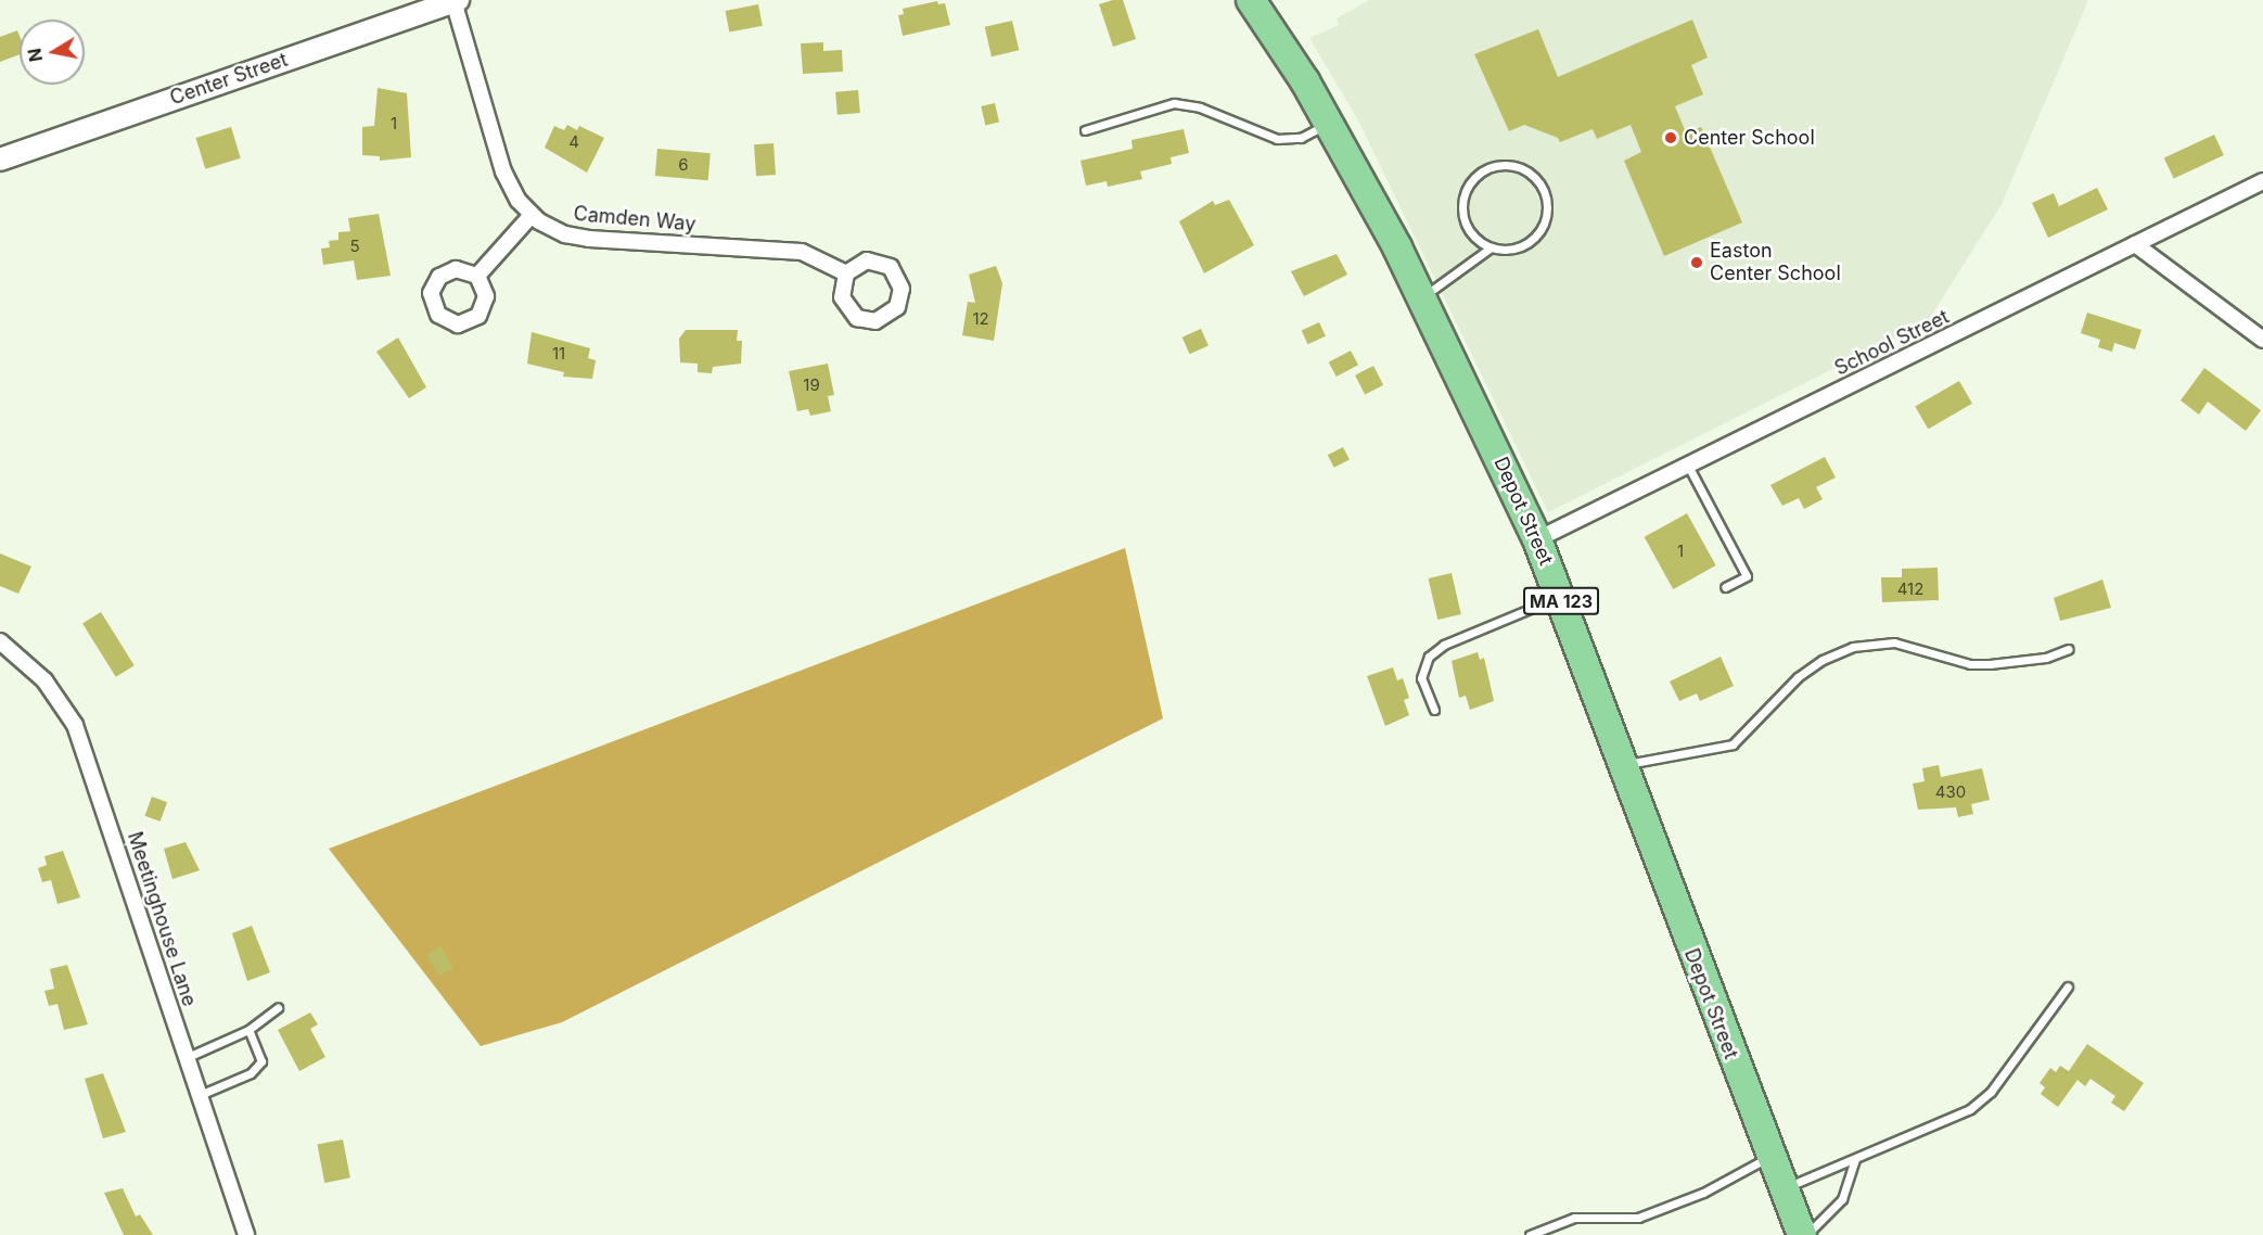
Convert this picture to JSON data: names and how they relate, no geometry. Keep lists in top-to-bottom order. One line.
{"streets":{"highway":["Depot Street","MA 123"],"main road":["Center Street"],"street":["Camden Way","School Street","Meetinghouse Lane"]},"crossings":[["Center Street","Camden Way"],["School Street","Depot Street"]],"places":["Center School","Easton Center School"],"house_numbers":["1","4","6","5","12","11","19","1","412","430"],"north":"left"}
